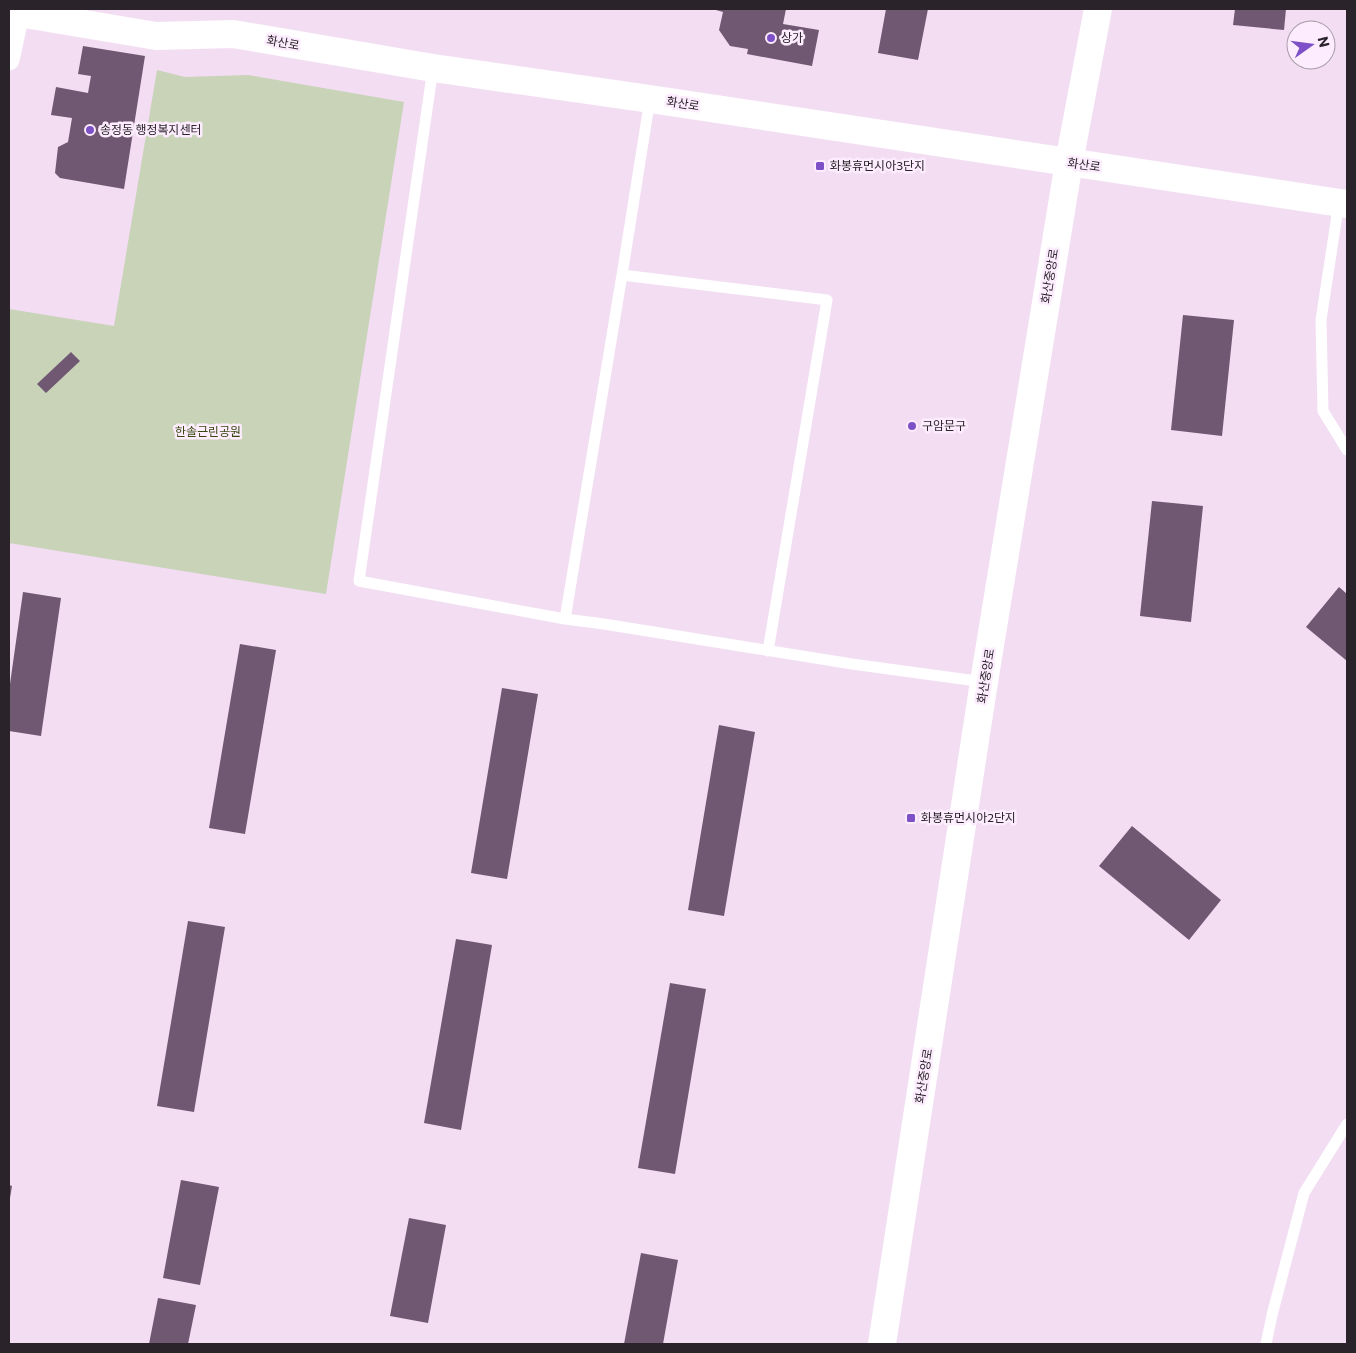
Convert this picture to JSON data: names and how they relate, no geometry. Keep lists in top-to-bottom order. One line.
{"streets":{"main road":["화산로","화산중앙로"]},"crossings":[["화산로","화산중앙로"]],"parks":["한솔근린공원"],"places":{"other":["상가","송정동 행정복지센터","구암문구"],"transit":["화봉휴먼시아3단지","화봉휴먼시아2단지"]},"north":"right"}
